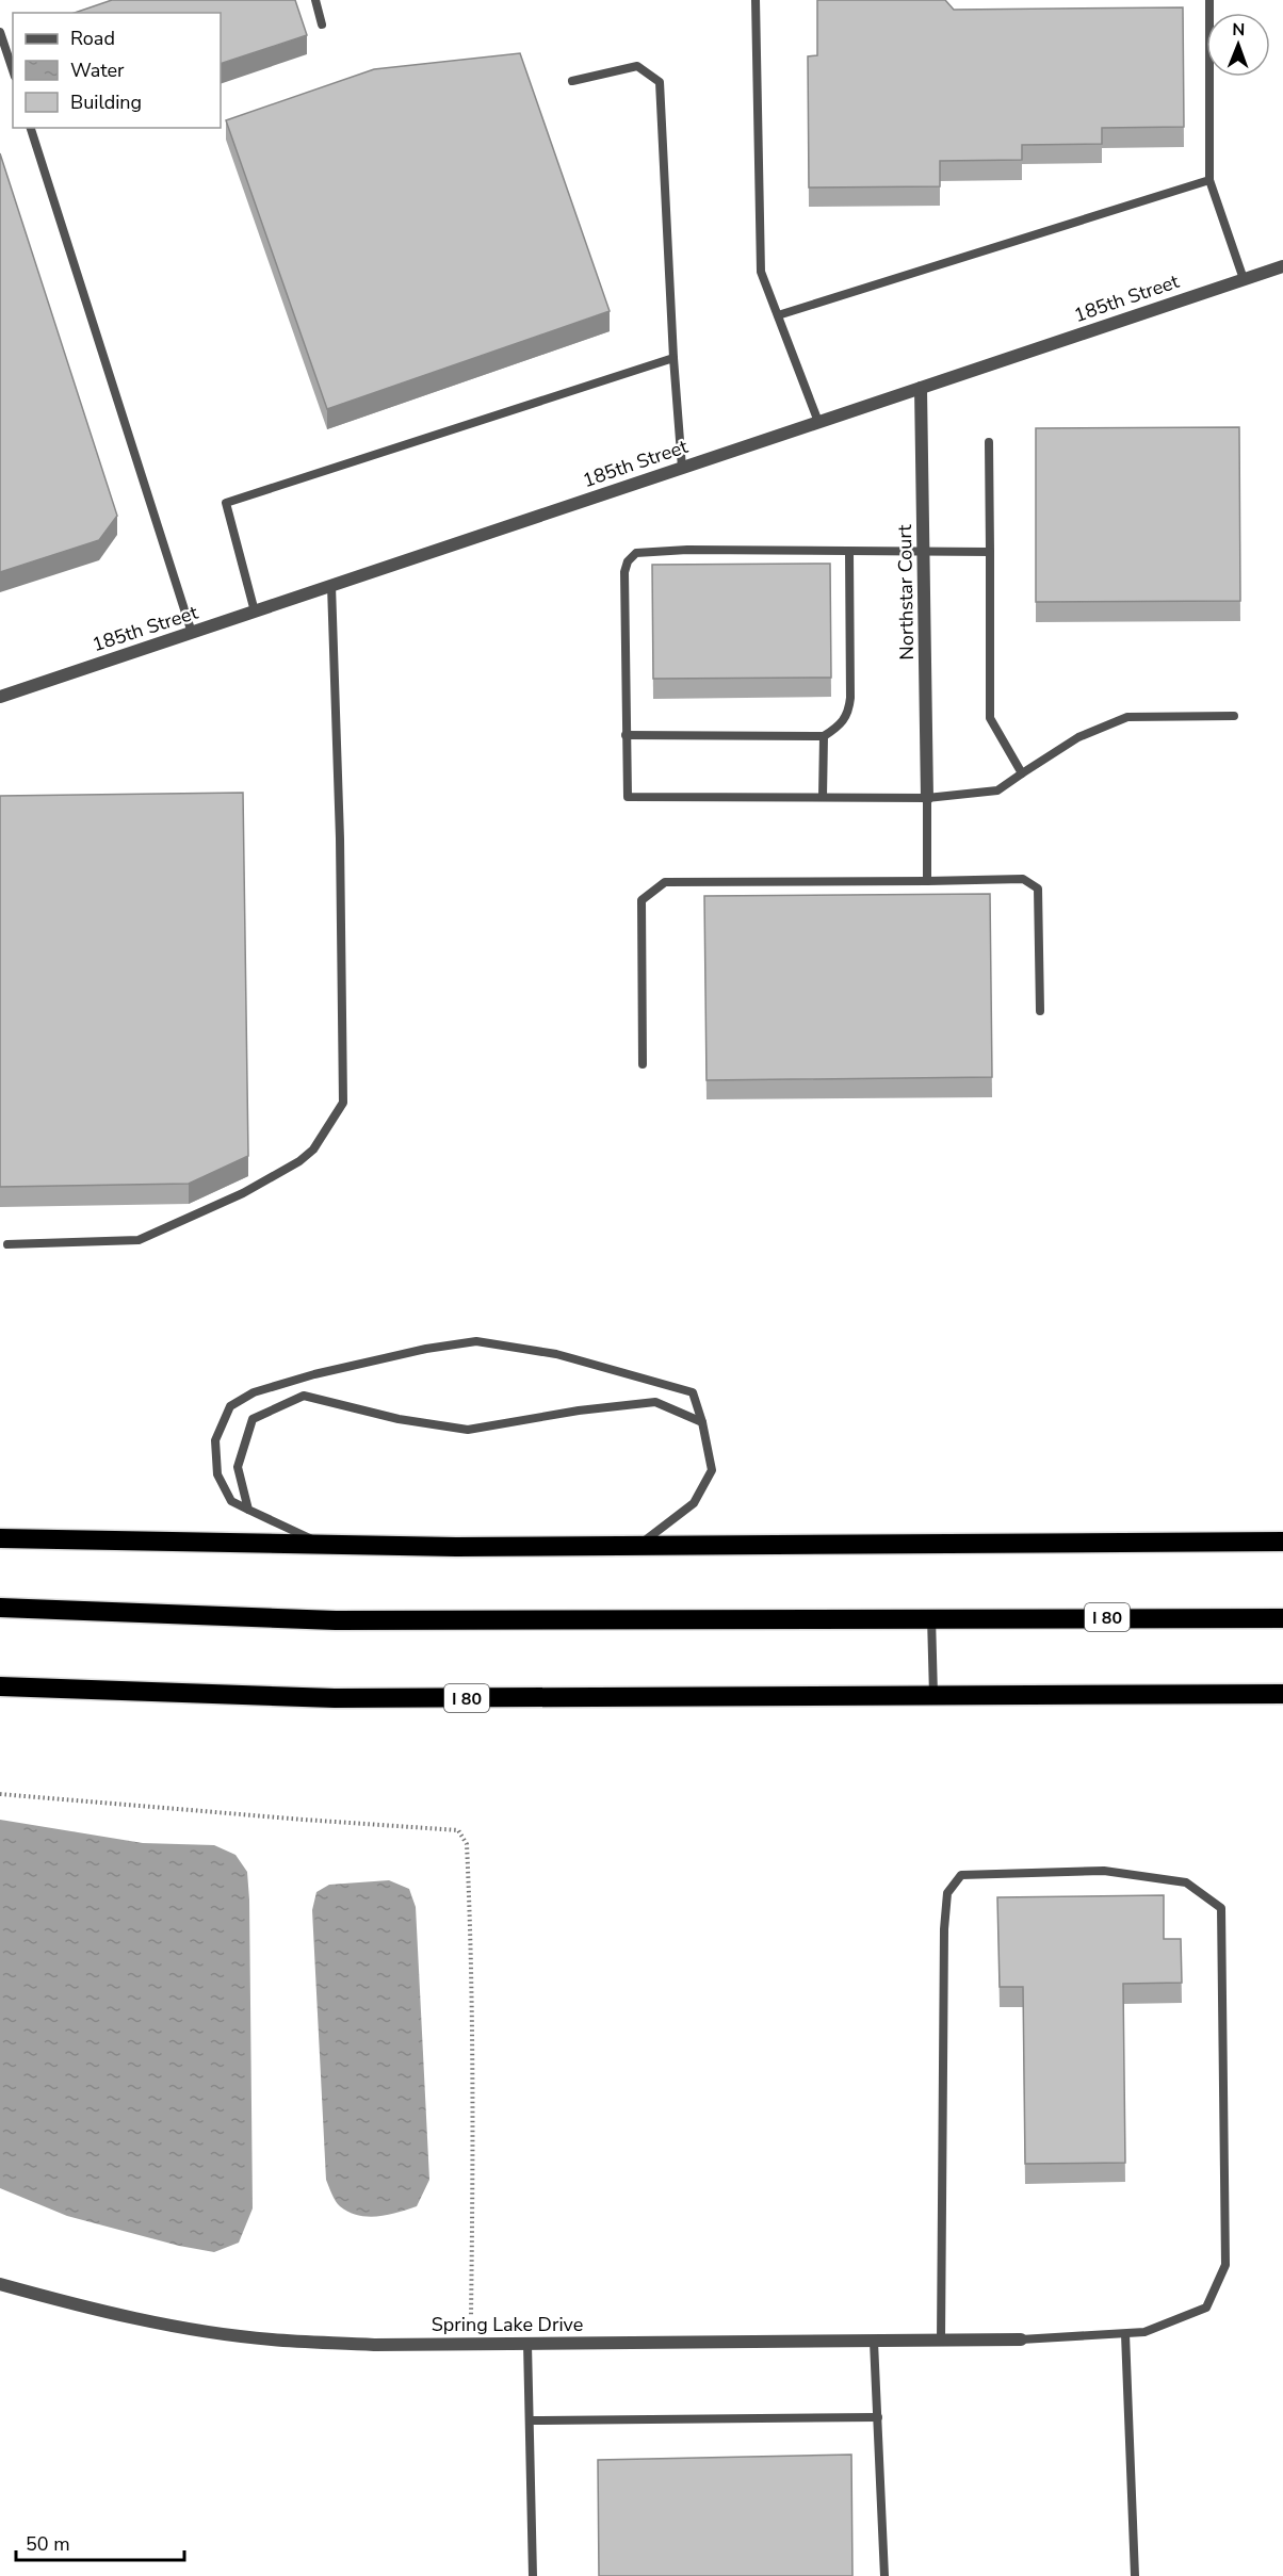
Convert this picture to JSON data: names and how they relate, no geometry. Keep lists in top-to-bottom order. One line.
{"streets":{"highway":["I 80"],"street":["185th Street","Northstar Court","Spring Lake Drive"]},"crossings":[["185th Street","Northstar Court"]],"legend":["Road","Water","Building"],"scale_bar":"50 m","north":"top"}
